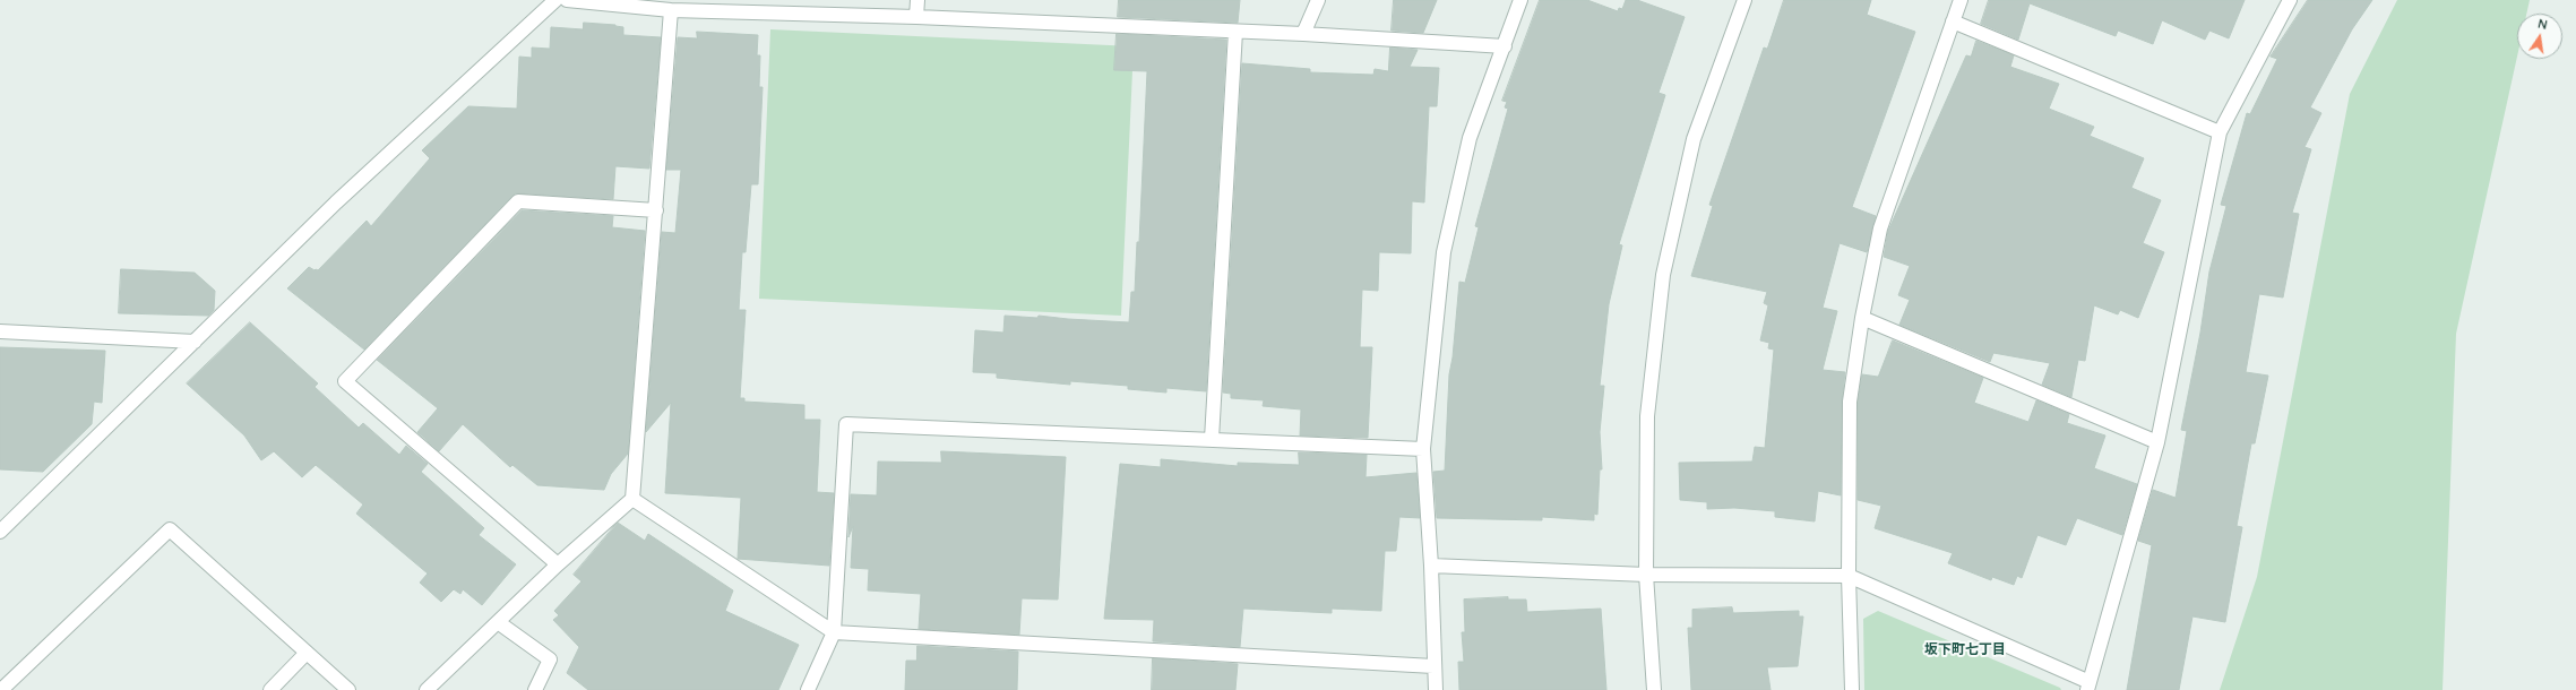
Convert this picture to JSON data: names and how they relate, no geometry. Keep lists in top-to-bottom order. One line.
{"districts":["坂下町七丁目"],"north":"top"}
